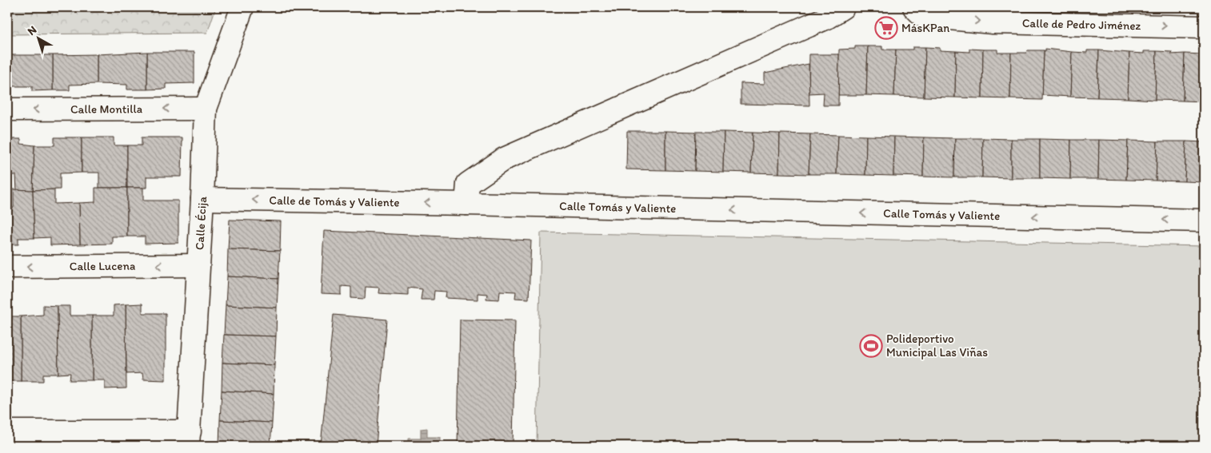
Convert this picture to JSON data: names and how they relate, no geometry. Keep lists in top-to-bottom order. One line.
{"streets":{"street":["Calle de Pedro Jiménez","Calle Montilla","Calle de Tomás y Valiente","Calle Tomás y Valiente","Calle Écija","Calle Lucena"]},"crossings":[["Calle Montilla","Calle Écija"],["Calle de Tomás y Valiente","Calle Tomás y Valiente"],["Calle de Tomás y Valiente","Calle Écija"],["Calle Écija","Calle Lucena"]],"one_way":["Calle de Pedro Jiménez","Calle Montilla","Calle de Tomás y Valiente","Calle Tomás y Valiente"],"places":{"supermarket":["MásKPan"],"sports":["Polideportivo Municipal Las Viñas"]},"north":"top left"}
